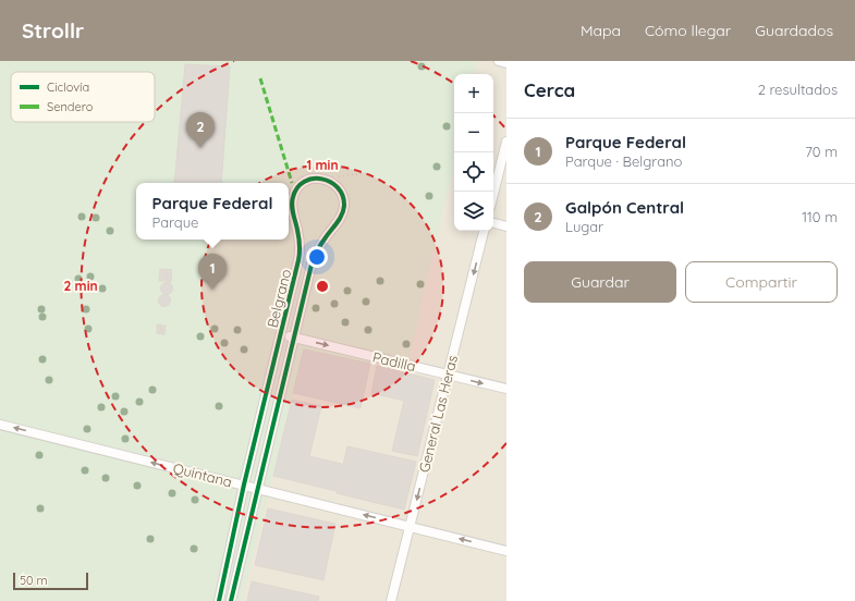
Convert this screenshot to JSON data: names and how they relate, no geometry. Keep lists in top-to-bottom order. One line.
{"streets":{"street":["Belgrano","Padilla","General Las Heras","Quintana"]},"crossings":[["Belgrano","Padilla"],["Belgrano","Quintana"],["Padilla","General Las Heras"],["General Las Heras","Quintana"]],"one_way":["Padilla","General Las Heras","Quintana"],"legend":["Ciclovía","Sendero"],"scale_bar":"50 m","page":{"header":"Strollr","nav":["Mapa","Cómo llegar","Guardados"],"heading":["Cerca","2 resultados"],"map_buttons":["+","−"],"pins":["2","1"],"list":[{"mark":"1","name":"Parque Federal","note":"Parque · Belgrano","value":"70 m"},{"mark":"2","name":"Galpón Central","note":"Lugar","value":"110 m"}],"popup":["Parque Federal","Parque"],"buttons":["Guardar","Compartir"],"scale":"50 m"},"rings":["1 min","2 min"]}
